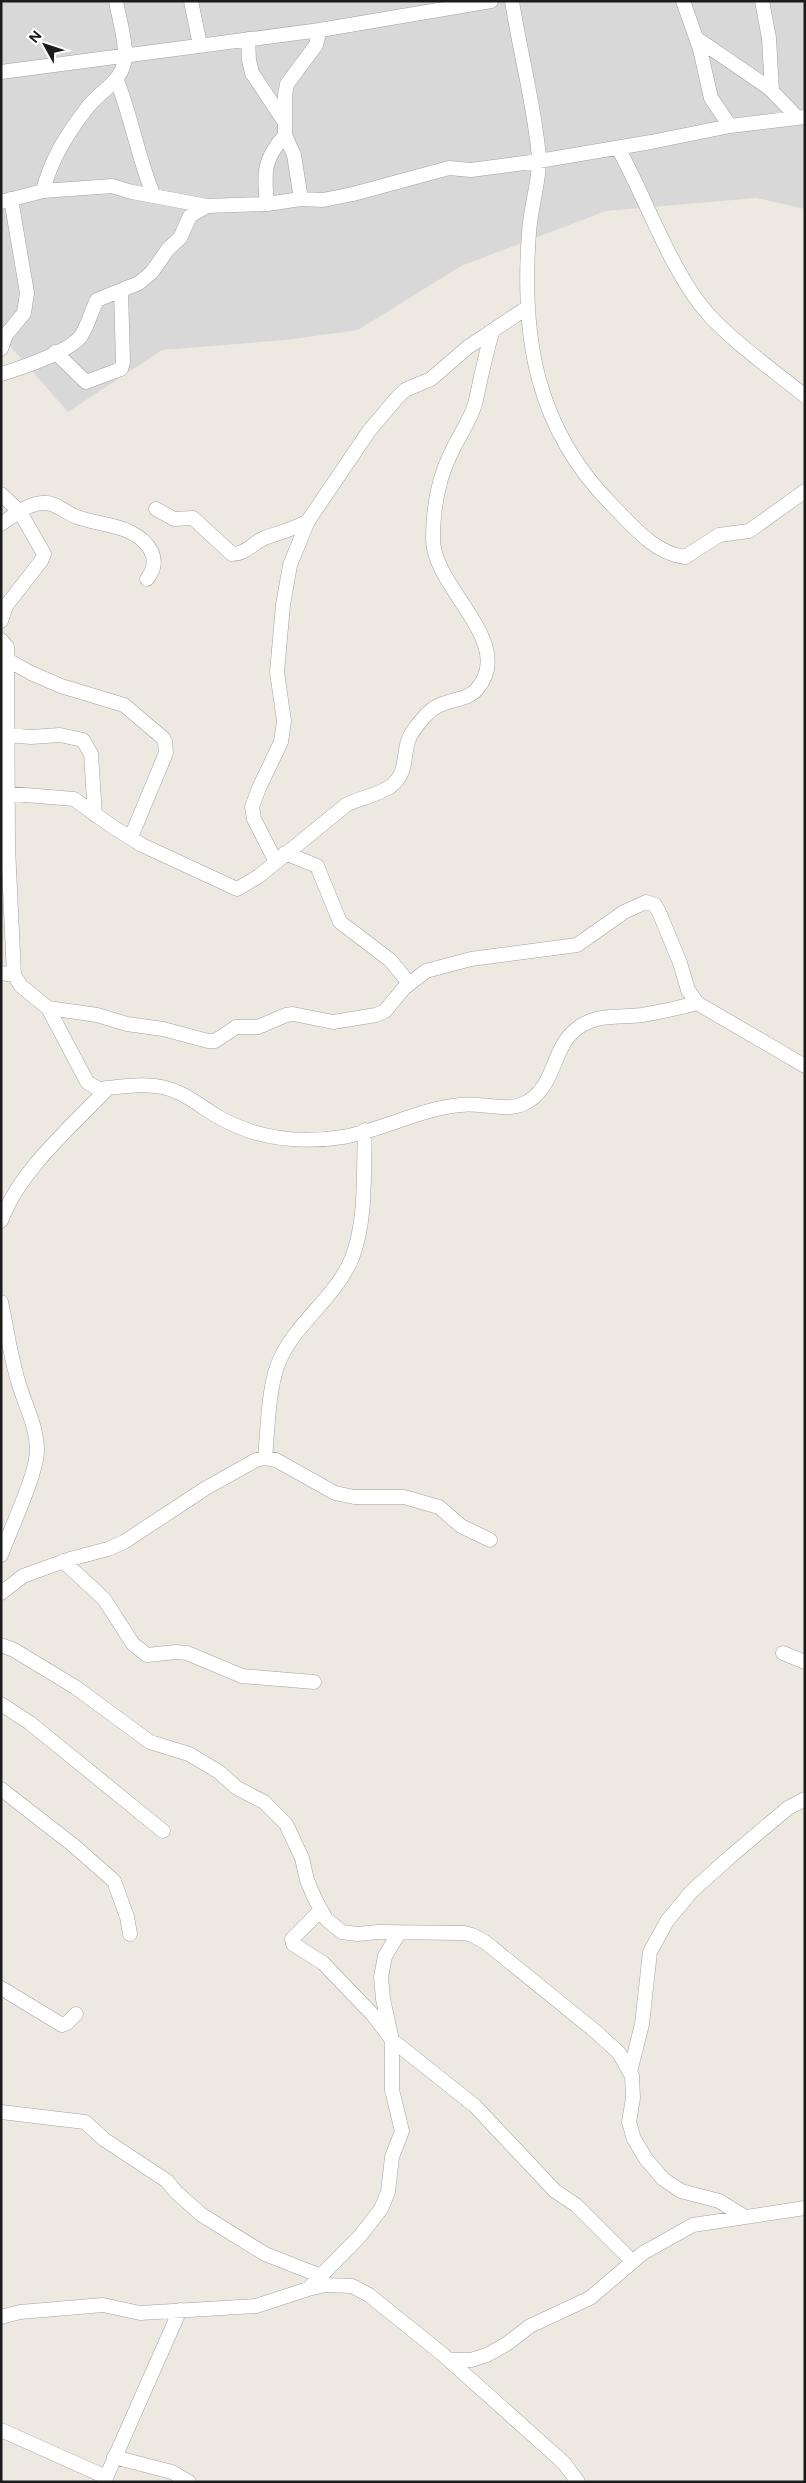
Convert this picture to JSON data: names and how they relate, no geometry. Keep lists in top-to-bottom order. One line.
{"north":"top left"}
